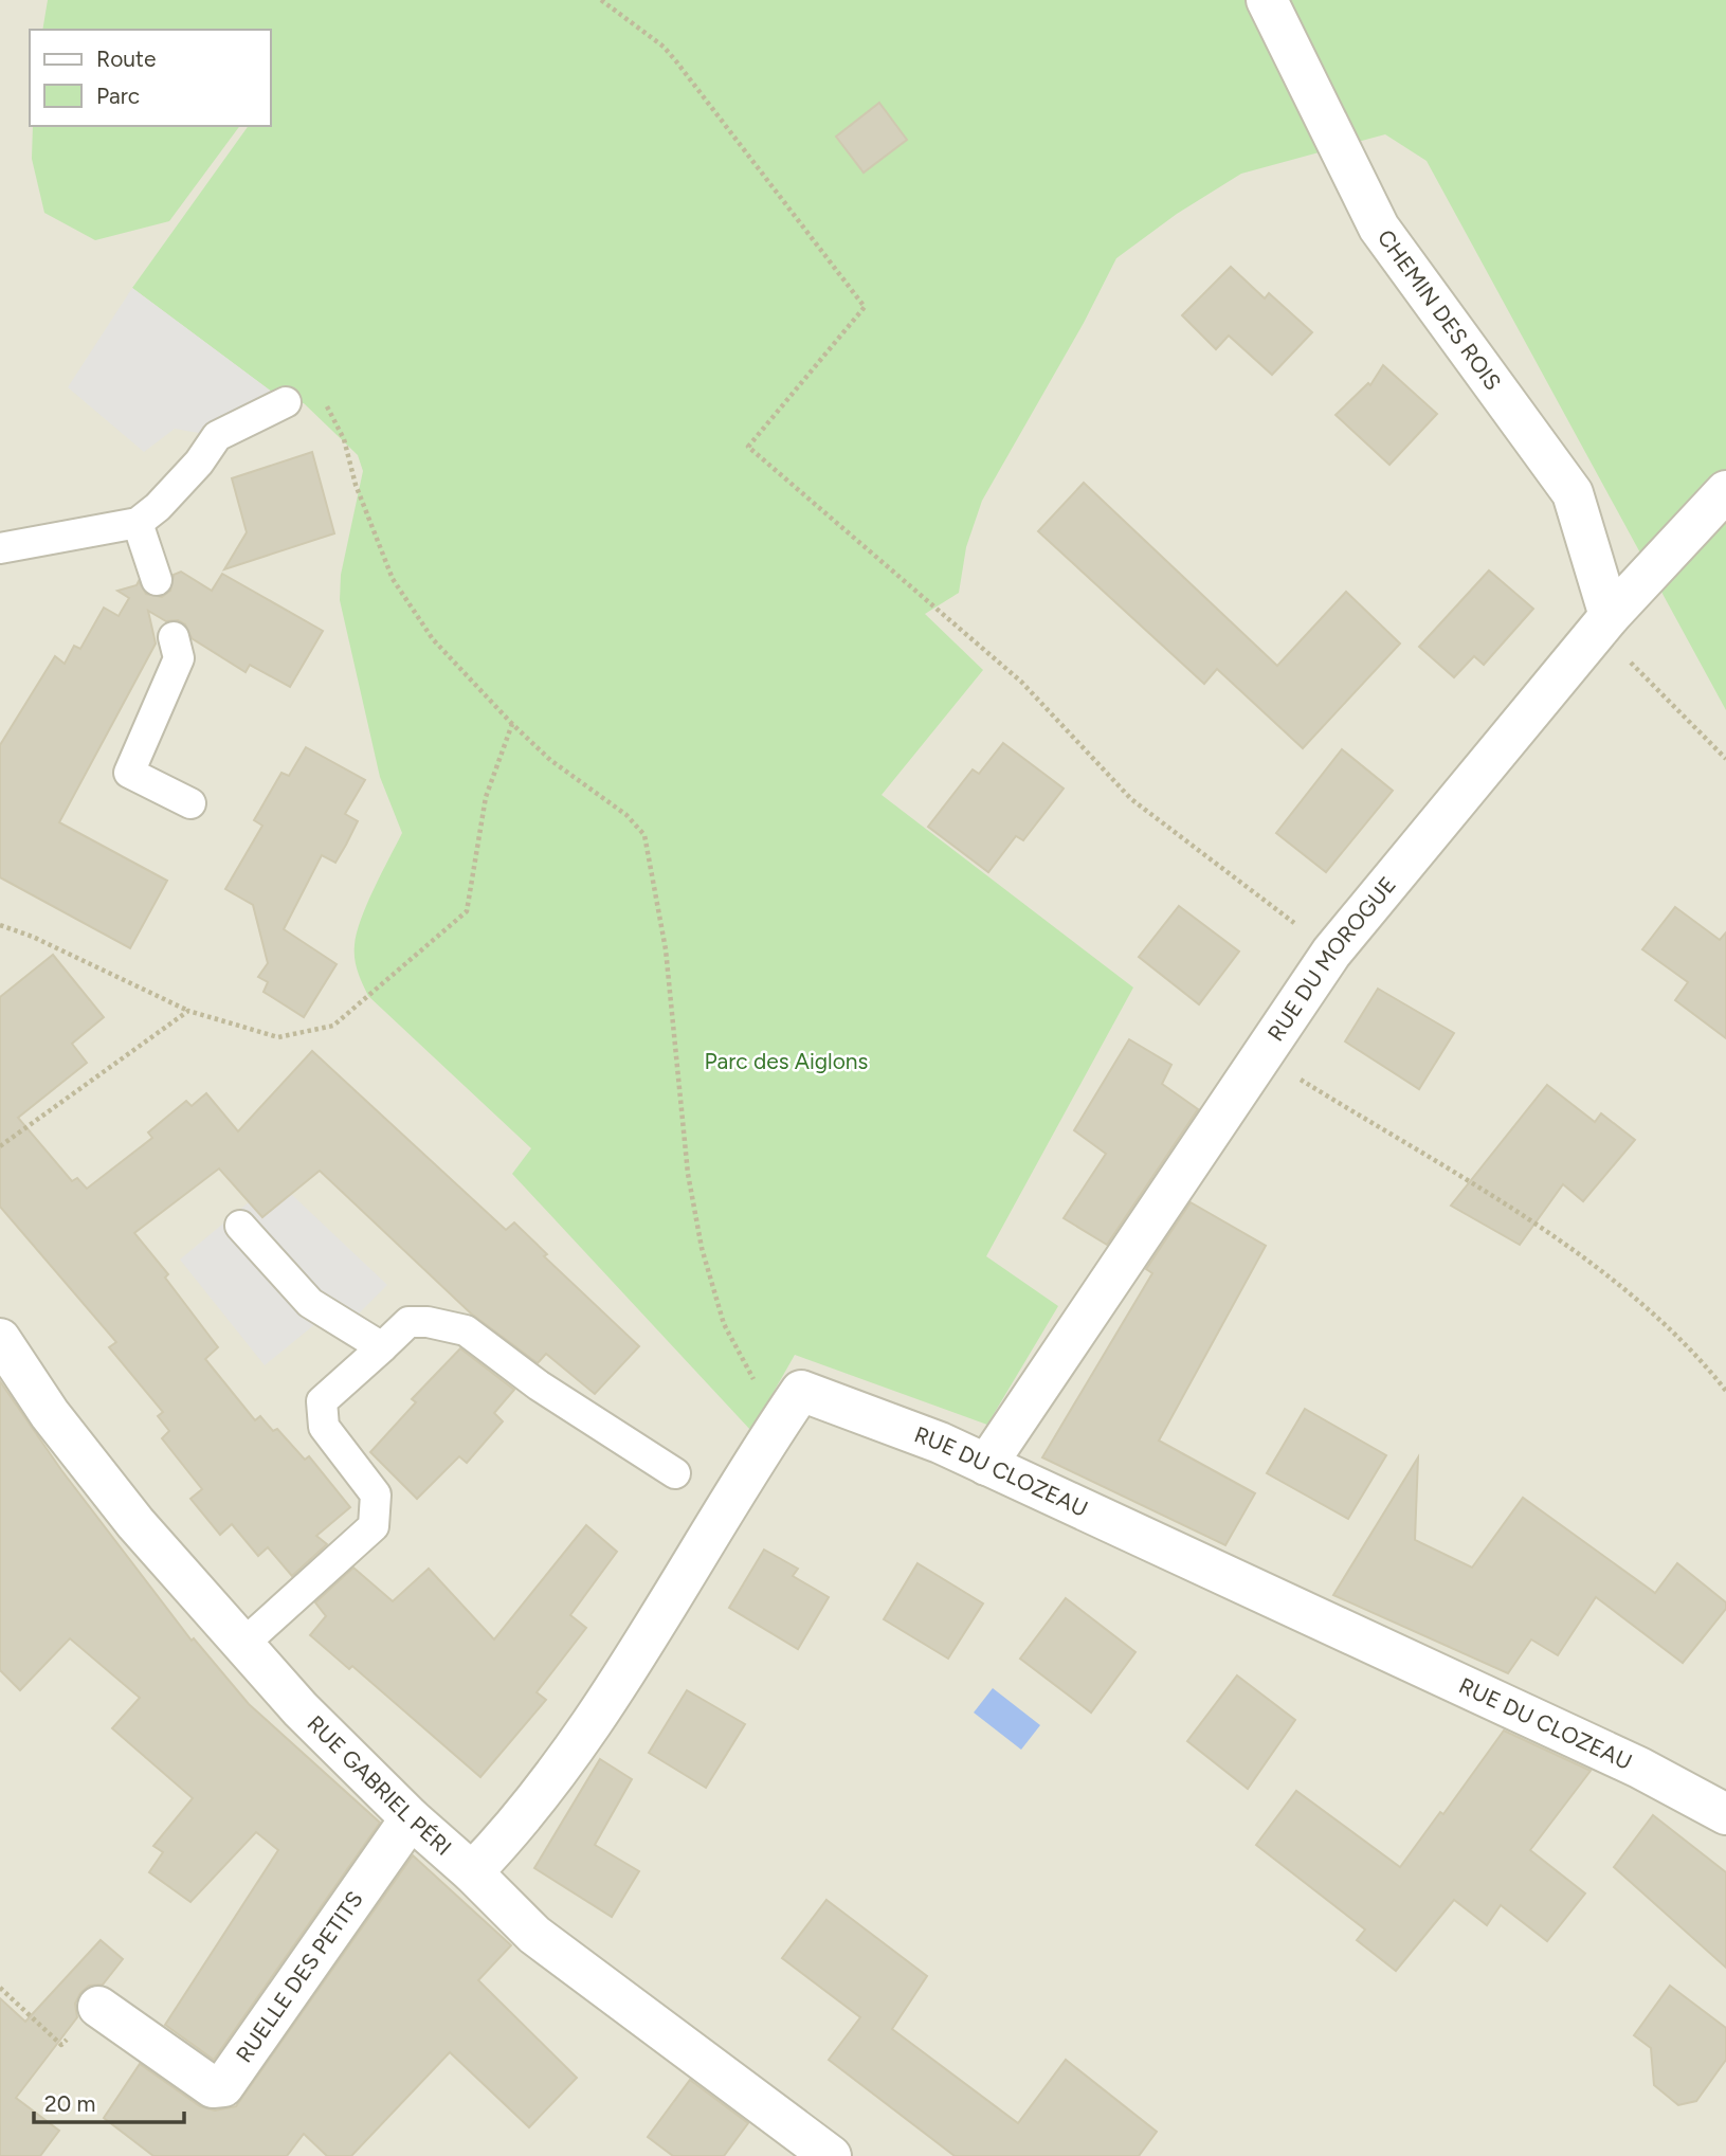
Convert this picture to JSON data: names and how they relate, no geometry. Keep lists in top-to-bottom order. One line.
{"streets":{"street":["CHEMIN DES ROIS","RUE DU MOROGUE","RUE DU CLOZEAU","RUE GABRIEL PÉRI","RUELLE DES PETITS"]},"crossings":[["CHEMIN DES ROIS","RUE DU MOROGUE"],["RUE DU MOROGUE","RUE DU CLOZEAU"],["RUE DU CLOZEAU","RUE GABRIEL PÉRI"],["RUE GABRIEL PÉRI","RUELLE DES PETITS"]],"parks":["Parc des Aiglons"],"legend":["Route","Parc"],"scale_bar":"20 m"}
